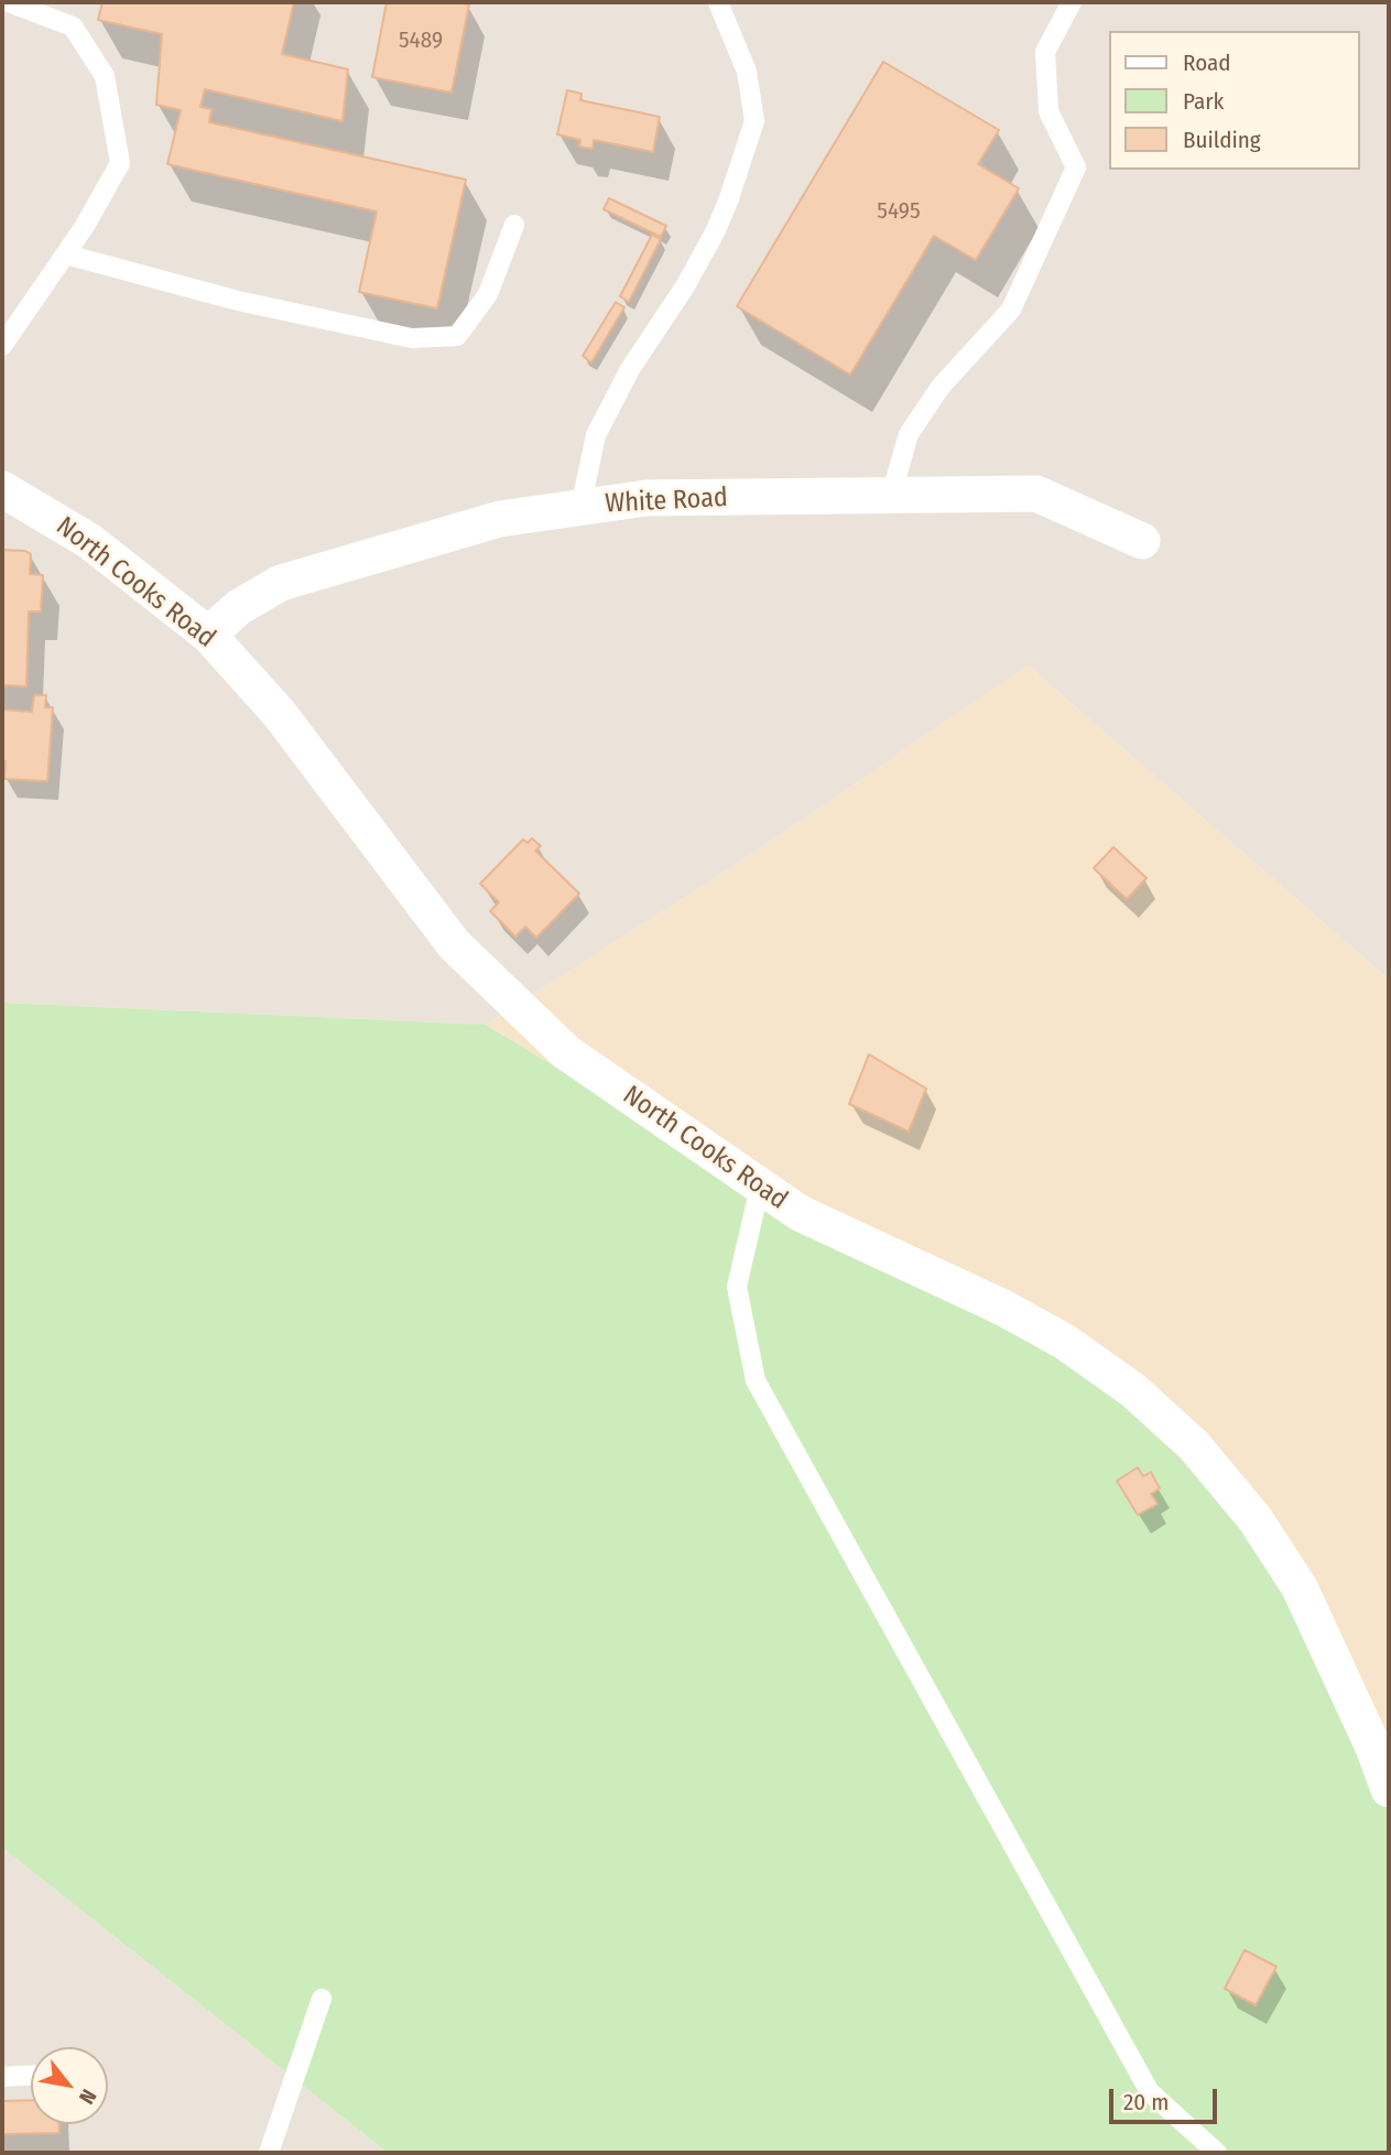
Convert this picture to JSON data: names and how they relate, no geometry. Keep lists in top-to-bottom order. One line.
{"streets":{"street":["White Road","North Cooks Road"]},"crossings":[["White Road","North Cooks Road"]],"house_numbers":["5489","5495"],"legend":["Road","Park","Building"],"scale_bar":"20 m","north":"bottom right"}
